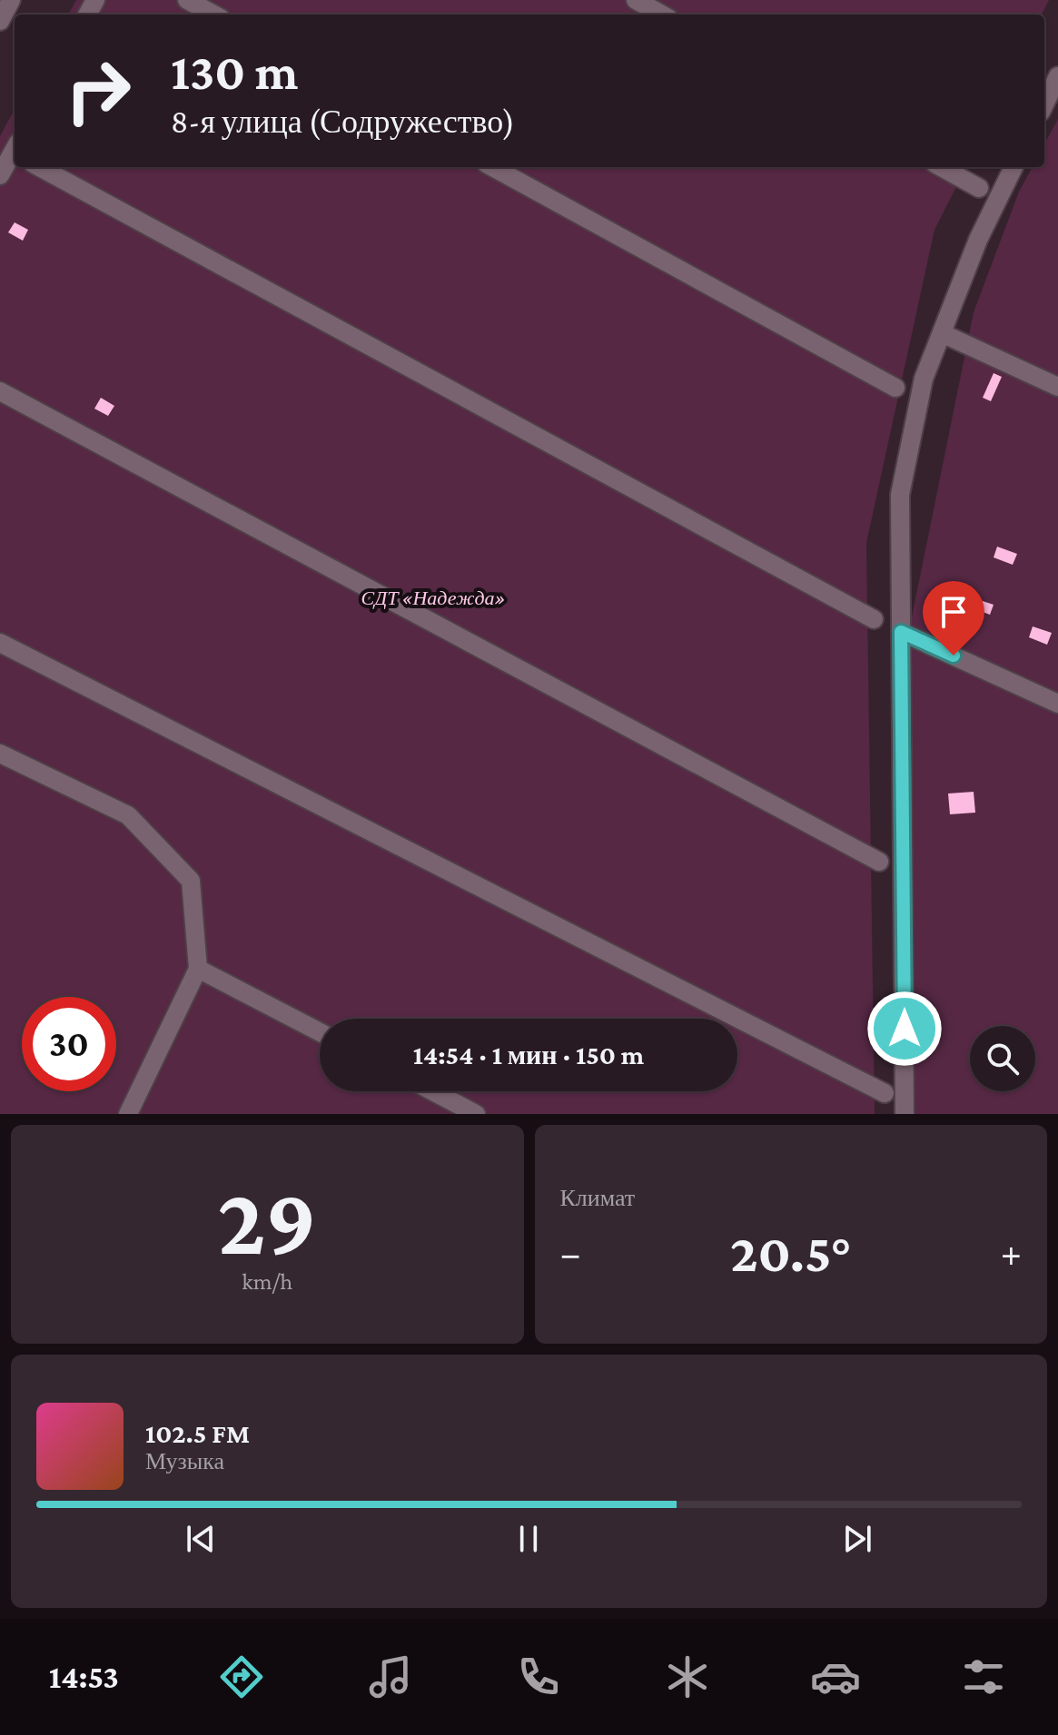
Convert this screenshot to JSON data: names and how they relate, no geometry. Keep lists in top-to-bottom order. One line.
{"parks":["СДТ «Надежда»"],"page":{"turn":["130 m","8-я улица (Содружество)"],"limit":"30","trip":"14:54 · 1 мин · 150 m","tile":[["29","km/h"],"Климат"],"heat":["−","20.5°","+"],"song":["102.5 FM","Музыка"],"tabs":"14:53"}}
